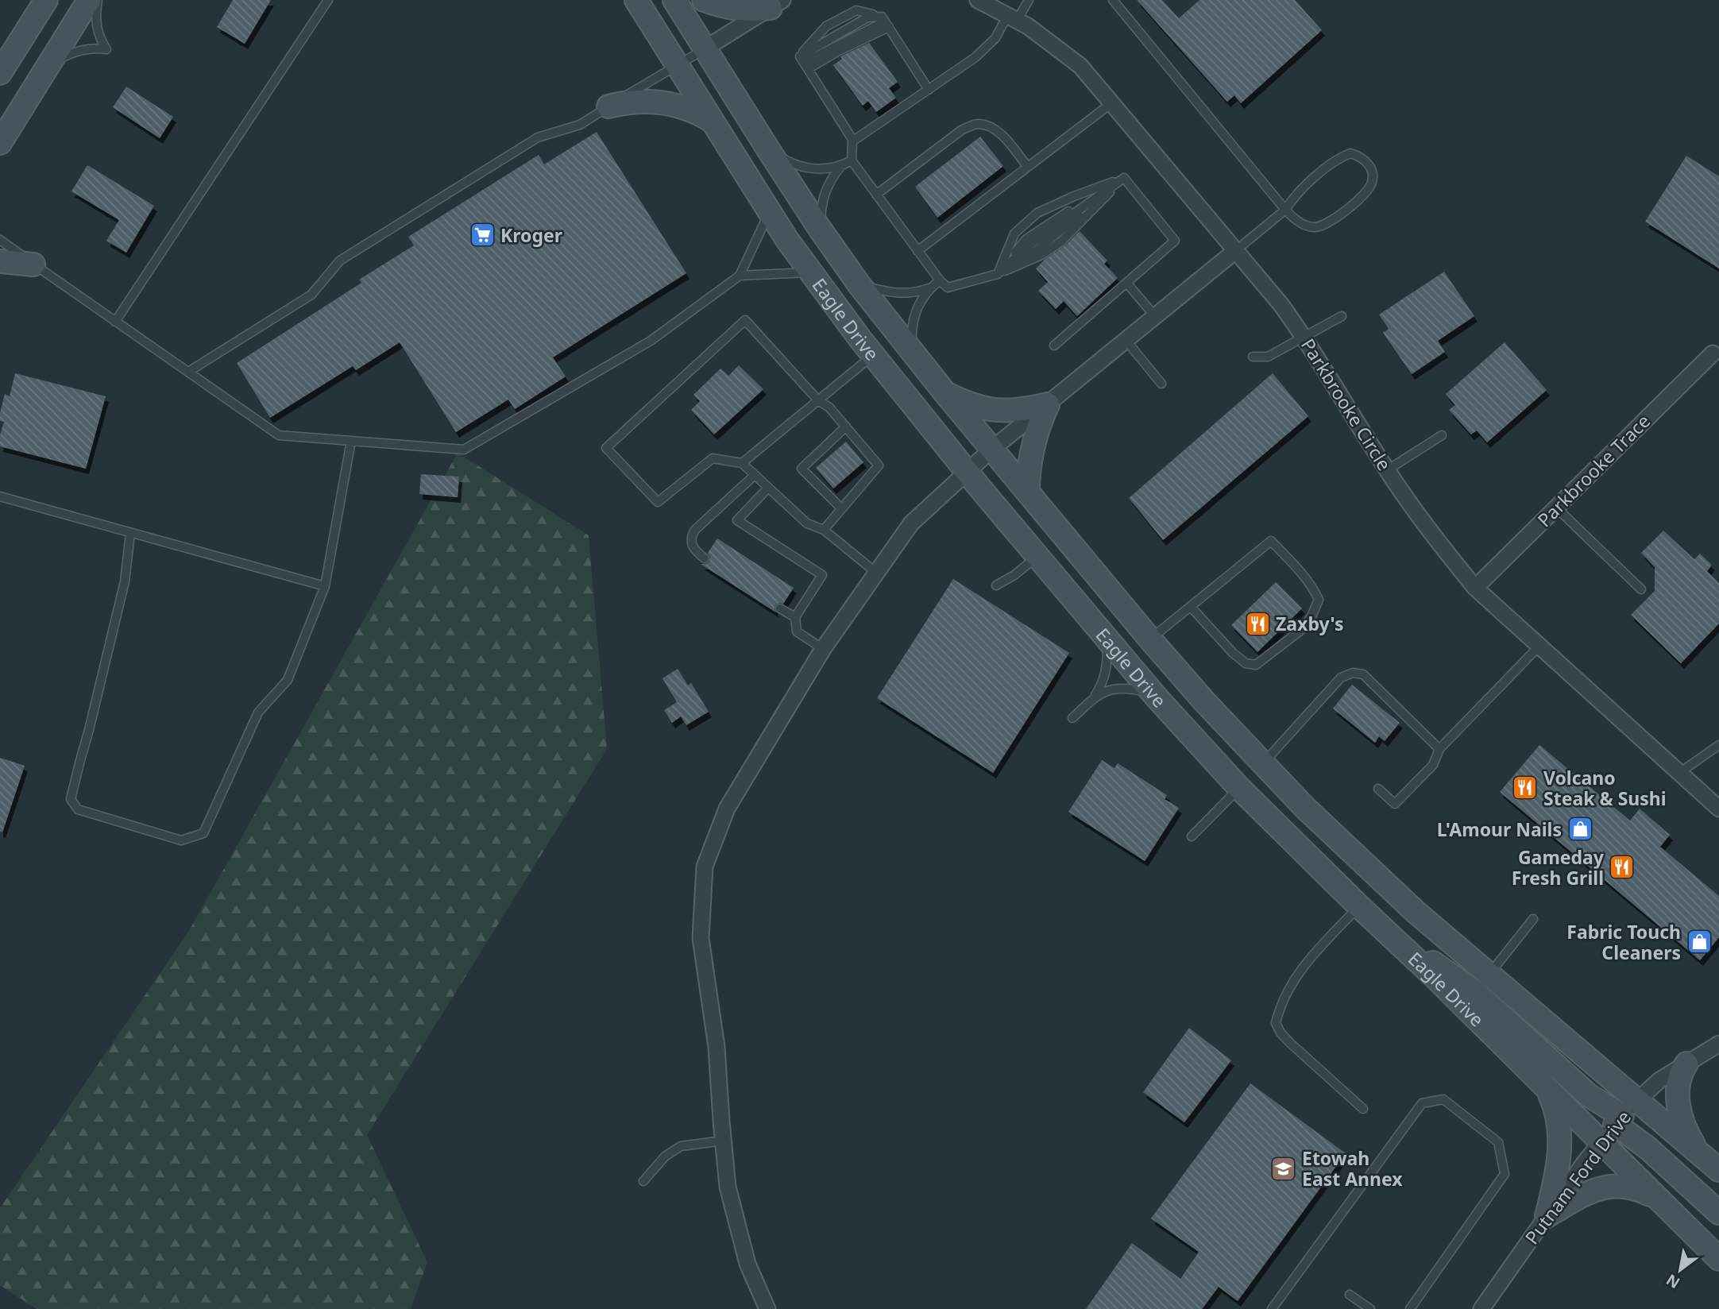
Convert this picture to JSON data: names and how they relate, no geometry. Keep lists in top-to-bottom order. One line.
{"streets":{"street":["Eagle Drive","Parkbrooke Circle","Parkbrooke Trace","Putnam Ford Drive"]},"crossings":[["Eagle Drive","Putnam Ford Drive"],["Parkbrooke Circle","Parkbrooke Trace"]],"places":{"supermarket":["Kroger"],"restaurant":["Zaxby's","Volcano Steak & Sushi","Gameday Fresh Grill"],"shop":["L'Amour Nails","Fabric Touch Cleaners"],"school or university":["Etowah East Annex"]},"north":"bottom left"}
